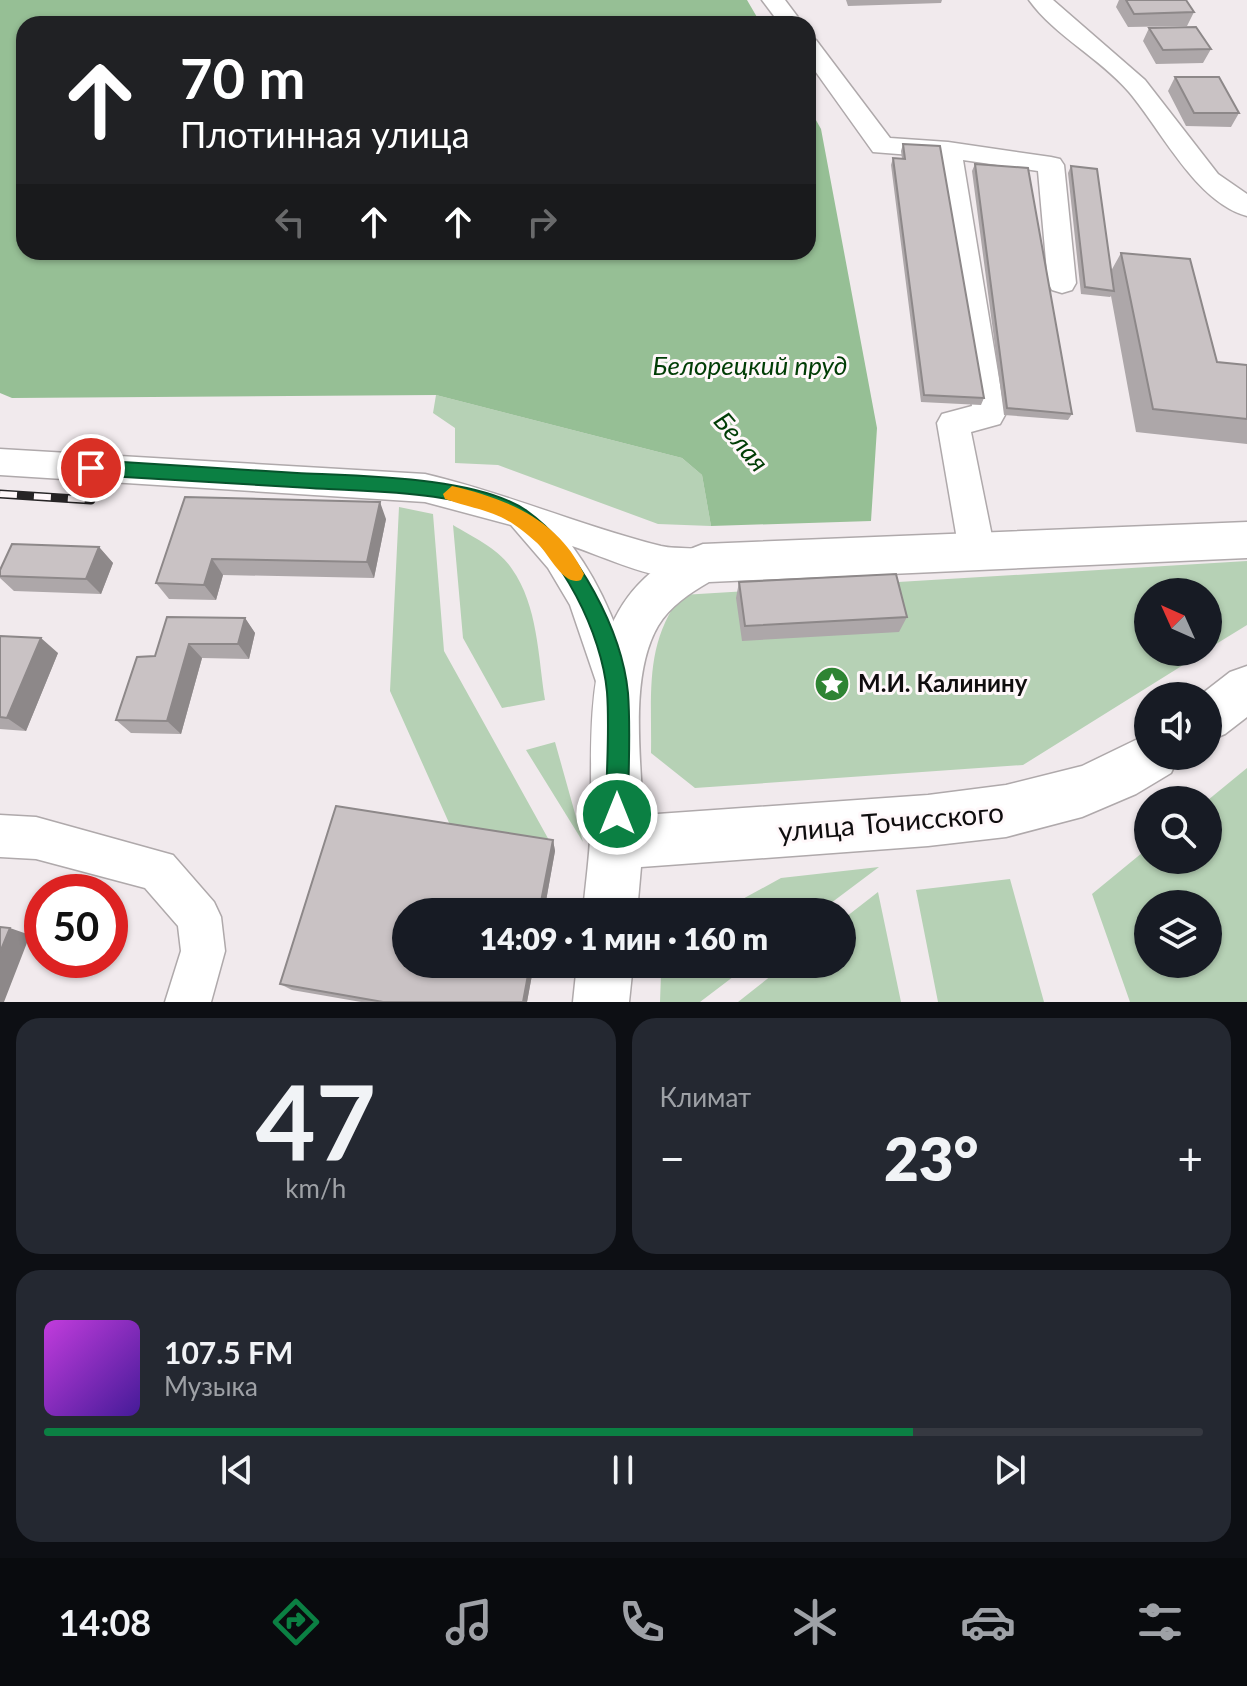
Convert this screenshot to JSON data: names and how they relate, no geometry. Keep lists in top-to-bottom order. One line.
{"streets":{"main road":["улица Точисского"]},"water":["Белорецкий пруд","Белая"],"places":{"place":["М.И. Калинину"]},"north":"top left","page":{"turn":["70 m","Плотинная улица"],"limit":"50","trip":"14:09 · 1 мин · 160 m","tile":[["47","km/h"],"Климат"],"heat":["−","23°","+"],"song":["107.5 FM","Музыка"],"tabs":"14:08"}}
